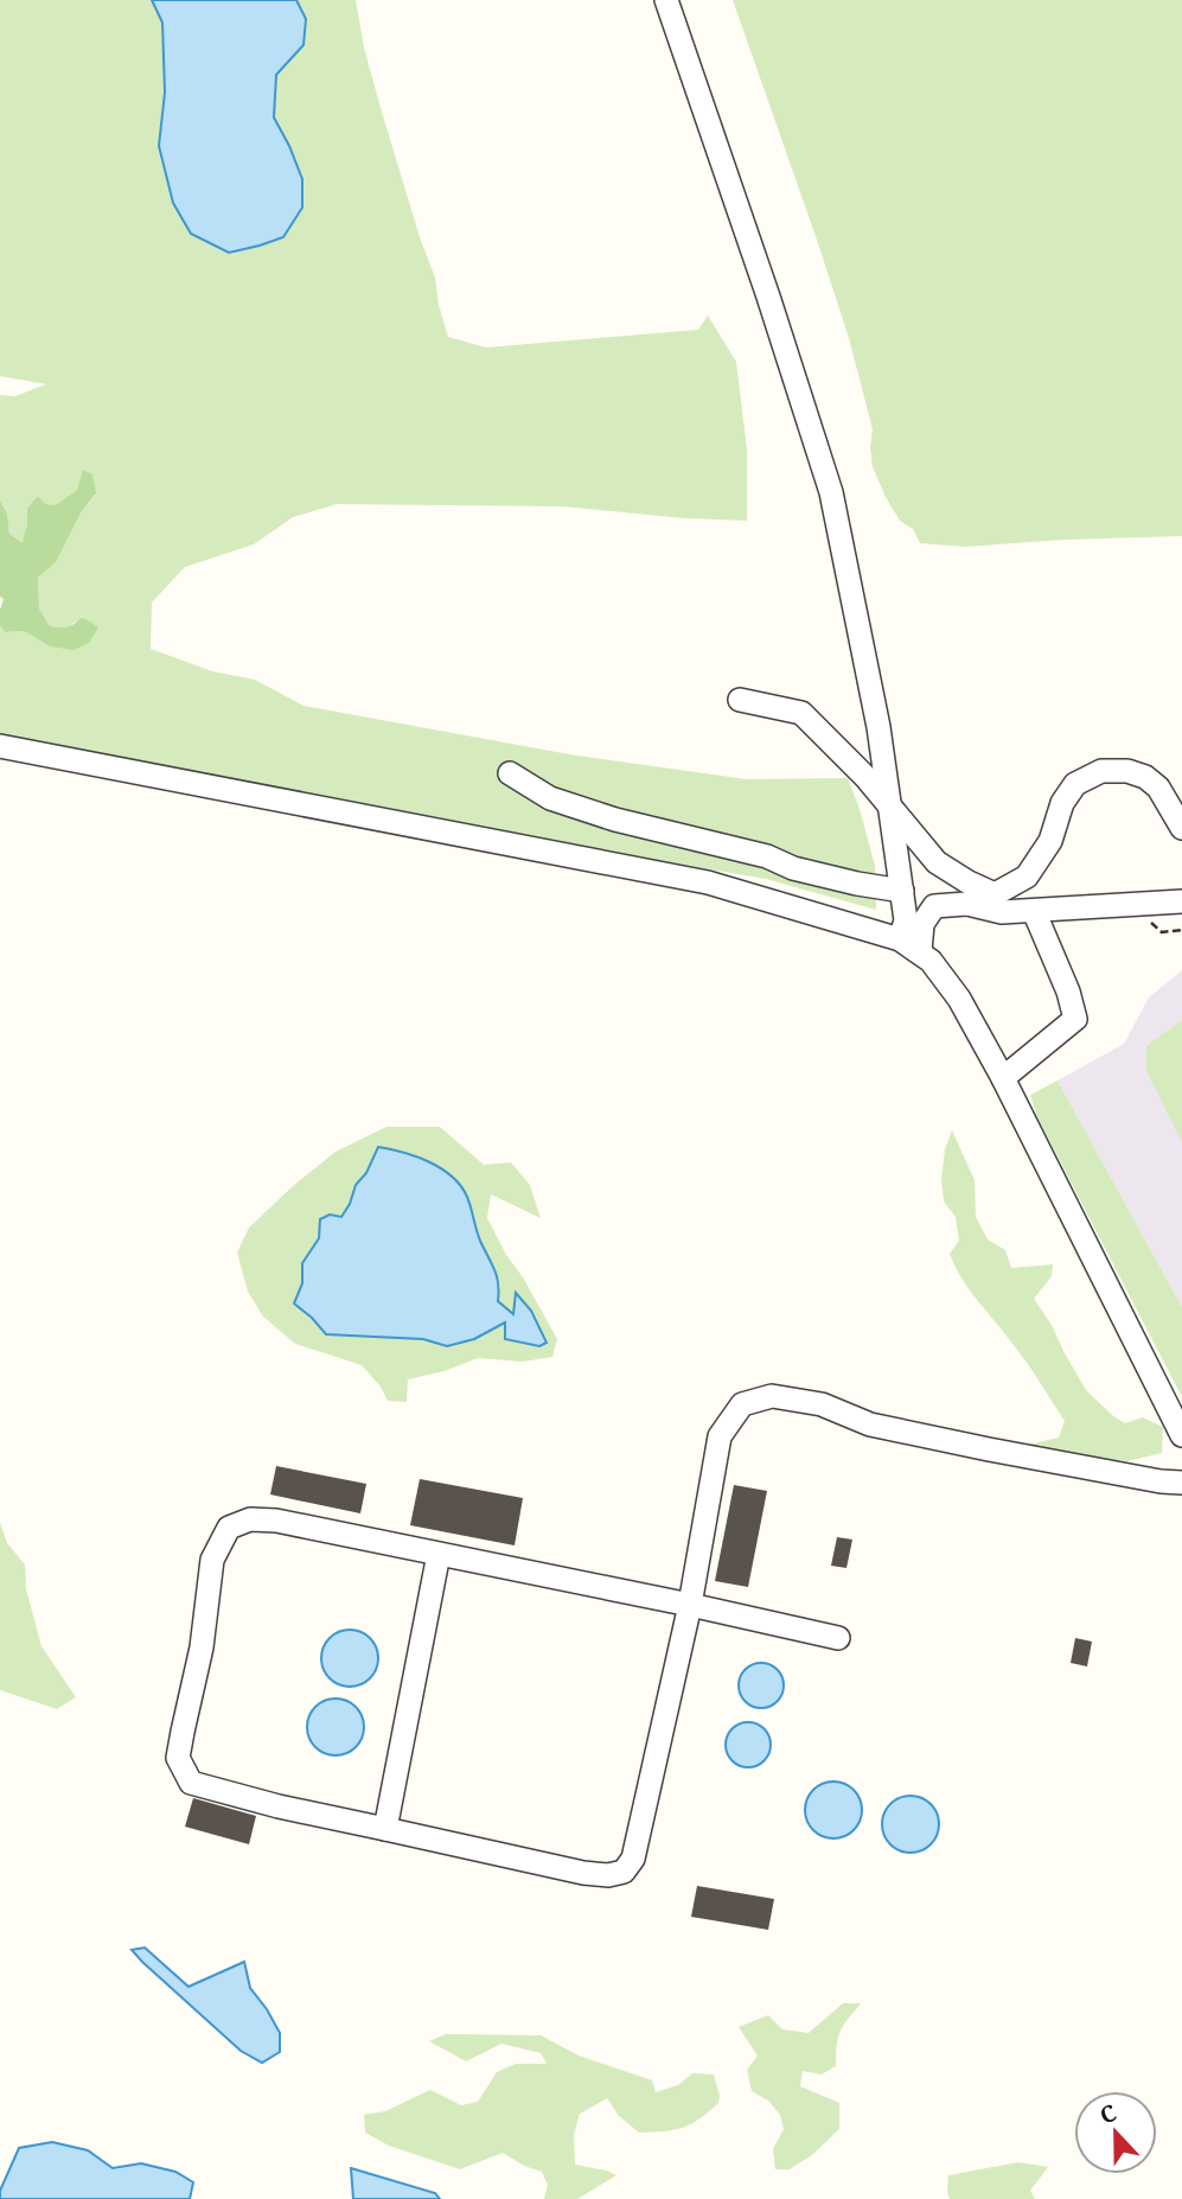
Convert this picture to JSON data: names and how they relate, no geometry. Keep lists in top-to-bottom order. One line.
{"north":"top"}
